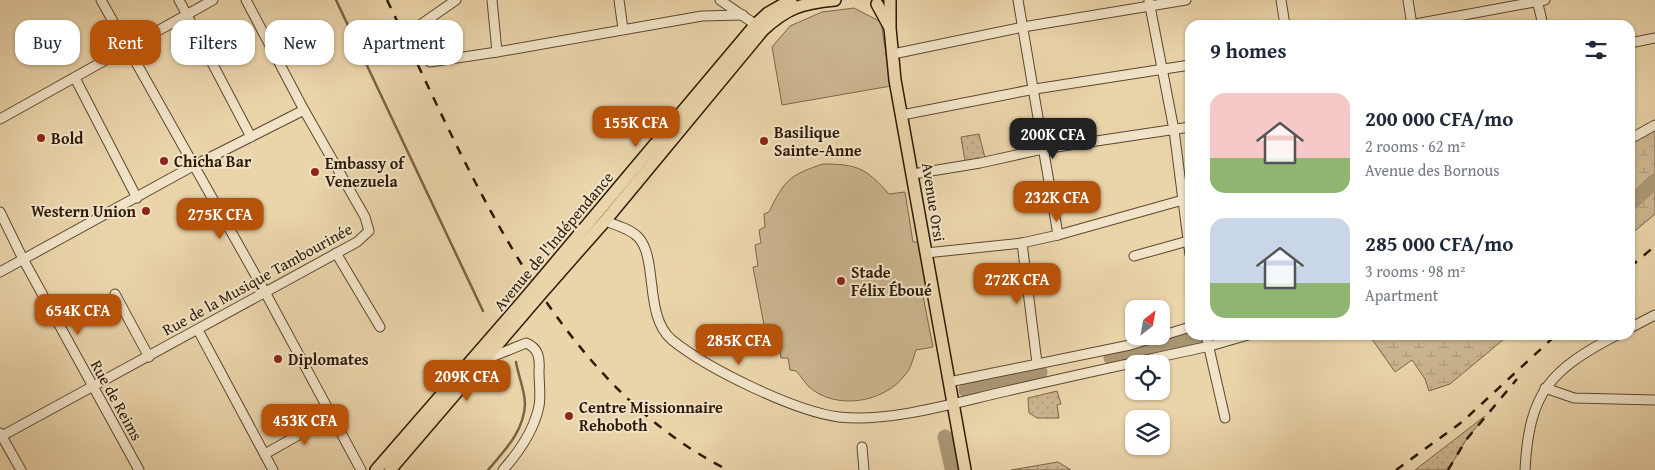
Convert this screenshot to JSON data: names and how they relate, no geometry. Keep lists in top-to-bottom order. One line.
{"streets":{"main road":["Avenue Orsi","Avenue de l'Indépendance"],"street":["Rue de la Musique Tambourinée","Rue de Reims"]},"crossings":[["Rue de la Musique Tambourinée","Rue de Reims"]],"places":["Bold","Basilique Sainte-Anne","Chicha Bar","Embassy of Venezuela","Western Union","Stade Félix Éboué","Diplomates","Centre Missionnaire Rehoboth"],"north":"top right","page":{"chip":["Buy","Rent","Filters","New","Apartment"],"heading":"9 homes","list":[{"name":"200 000 CFA/mo","note":"2 rooms · 62 m² · Avenue des Bornous"},{"name":"285 000 CFA/mo","note":"3 rooms · 98 m² · Apartment"}],"price":["155K CFA","200K CFA","232K CFA","275K CFA","272K CFA","654K CFA","285K CFA","209K CFA","453K CFA"]}}
